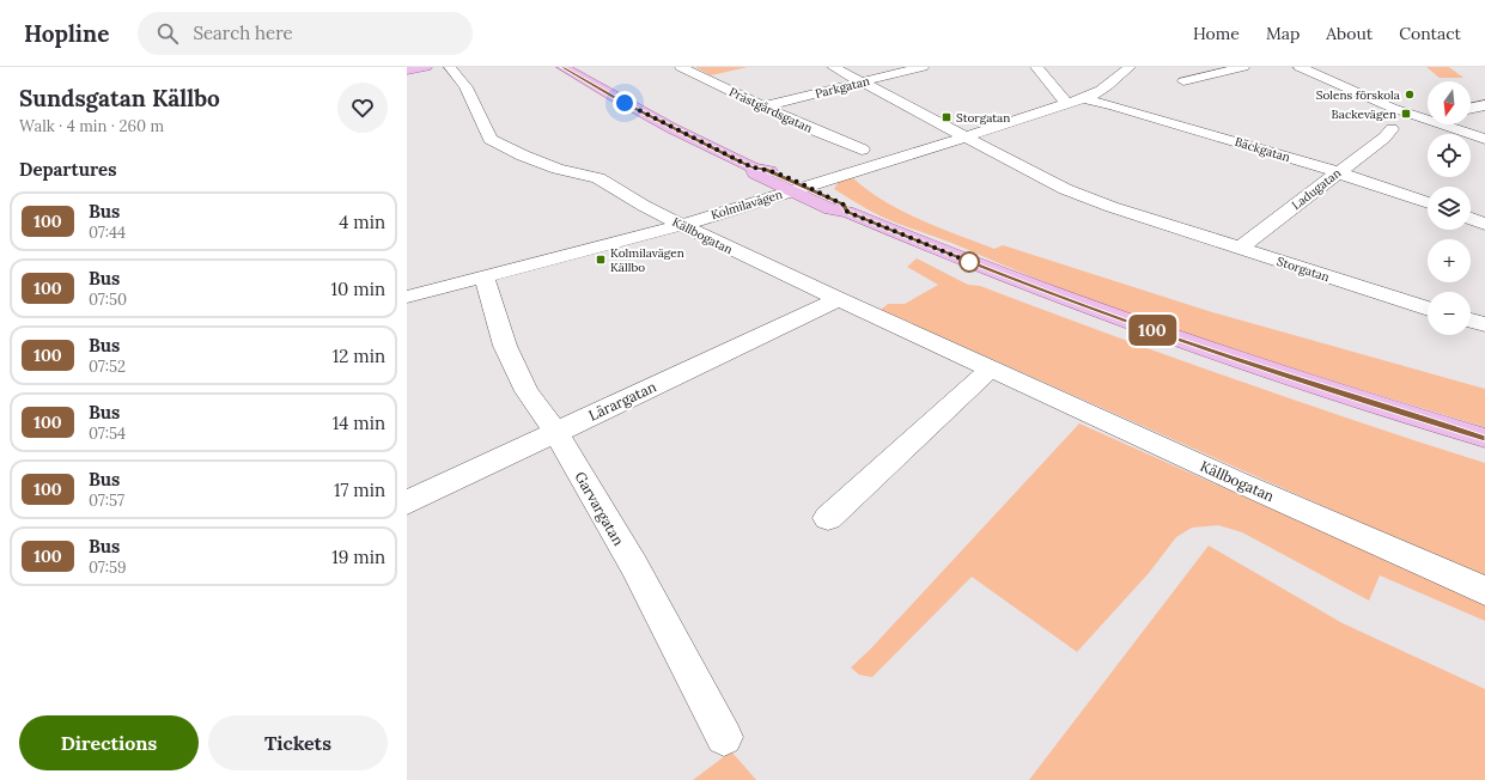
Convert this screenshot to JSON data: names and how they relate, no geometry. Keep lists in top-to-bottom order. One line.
{"streets":{"street":["Parkgatan","Prästgårdsgatan","Bäckgatan","Ladugatan","Kolmilavägen","Källbogatan","Storgatan","Lärargatan","Garvargatan"]},"crossings":[["Parkgatan","Prästgårdsgatan"],["Parkgatan","Storgatan"],["Bäckgatan","Ladugatan"],["Bäckgatan","Kolmilavägen"],["Ladugatan","Storgatan"],["Kolmilavägen","Källbogatan"],["Kolmilavägen","Storgatan"],["Kolmilavägen","Garvargatan"],["Källbogatan","Lärargatan"],["Lärargatan","Garvargatan"]],"places":{"other":["Solens förskola"],"transit":["Backevägen","Storgatan","Kolmilavägen Källbo"]},"lines":["bus line 100"],"north":"bottom","page":{"header":"Hopline","search":"Search here","nav":["Home","Map","About","Contact"],"heading":[["Sundsgatan Källbo","Walk · 4 min · 260 m"],"Departures"],"on_map":"100","map_buttons":["+","−"],"list":[{"mark":"100","name":"Bus","note":"07:44","value":"4 min"},{"mark":"100","name":"Bus","note":"07:50","value":"10 min"},{"mark":"100","name":"Bus","note":"07:52","value":"12 min"},{"mark":"100","name":"Bus","note":"07:54","value":"14 min"},{"mark":"100","name":"Bus","note":"07:57","value":"17 min"},{"mark":"100","name":"Bus","note":"07:59","value":"19 min"}],"buttons":["Directions","Tickets"]}}
